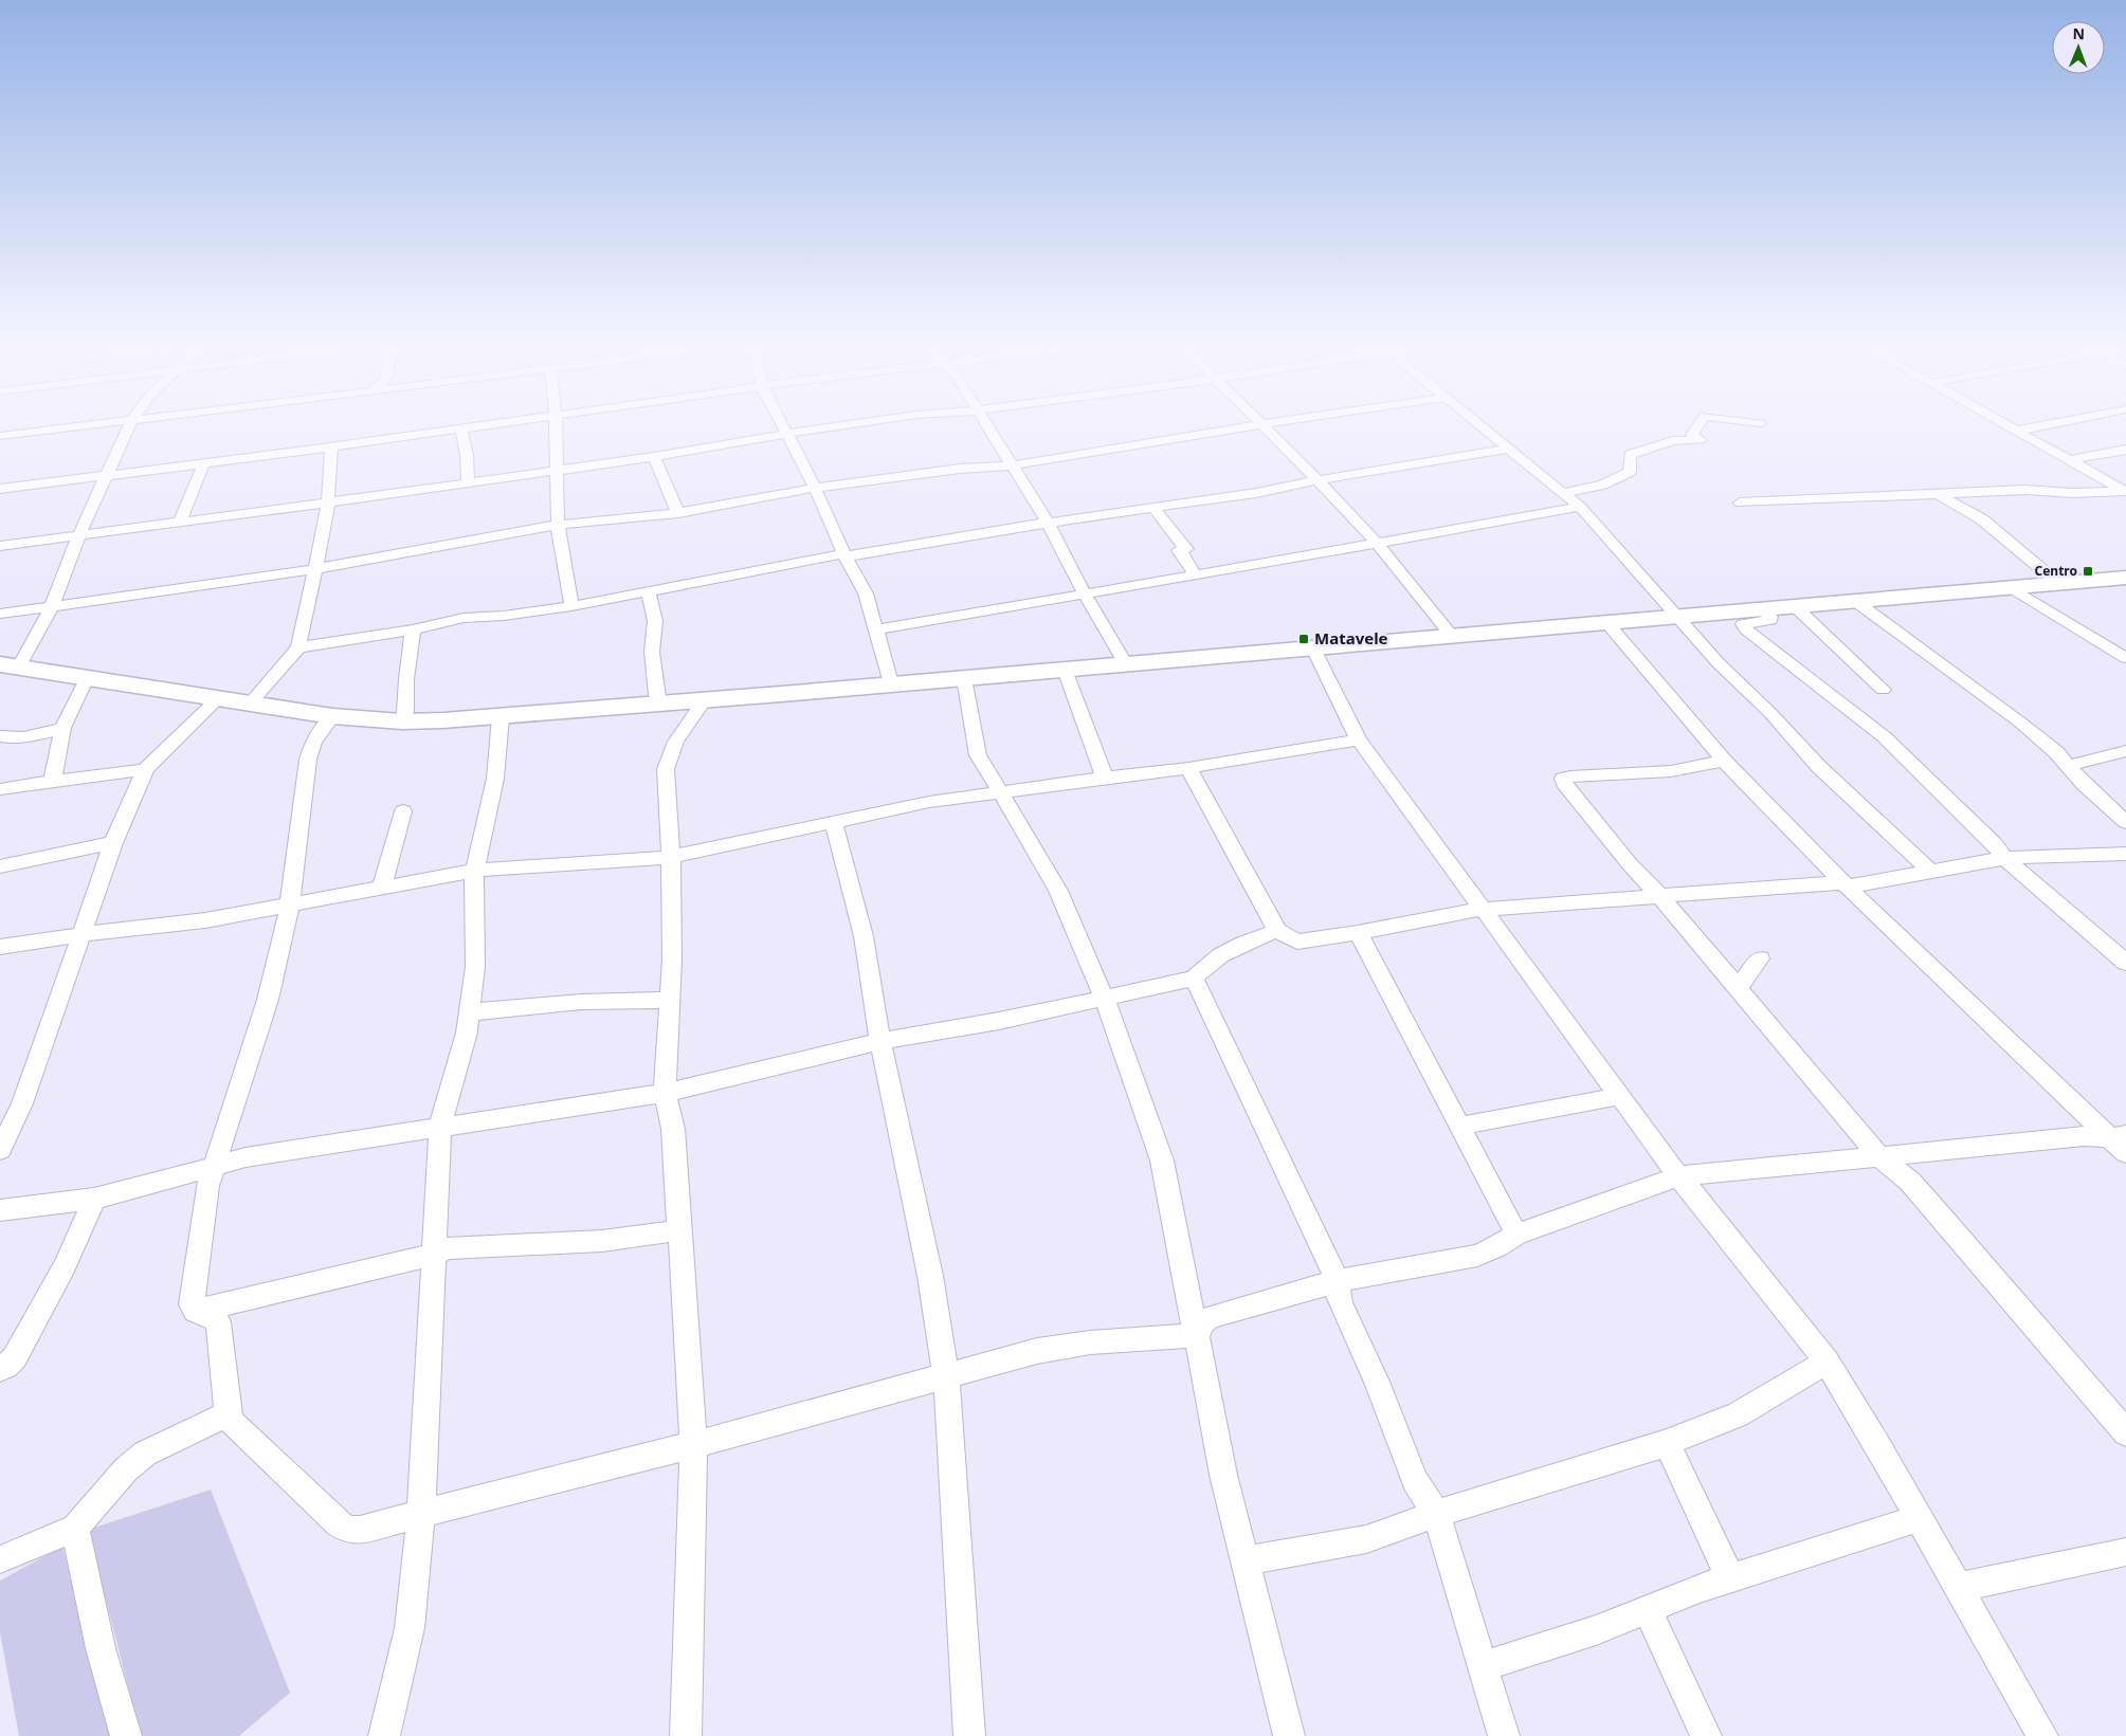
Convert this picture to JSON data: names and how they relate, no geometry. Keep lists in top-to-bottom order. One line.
{"places":{"transit":["Centro","Matavele"]},"north":"top"}
